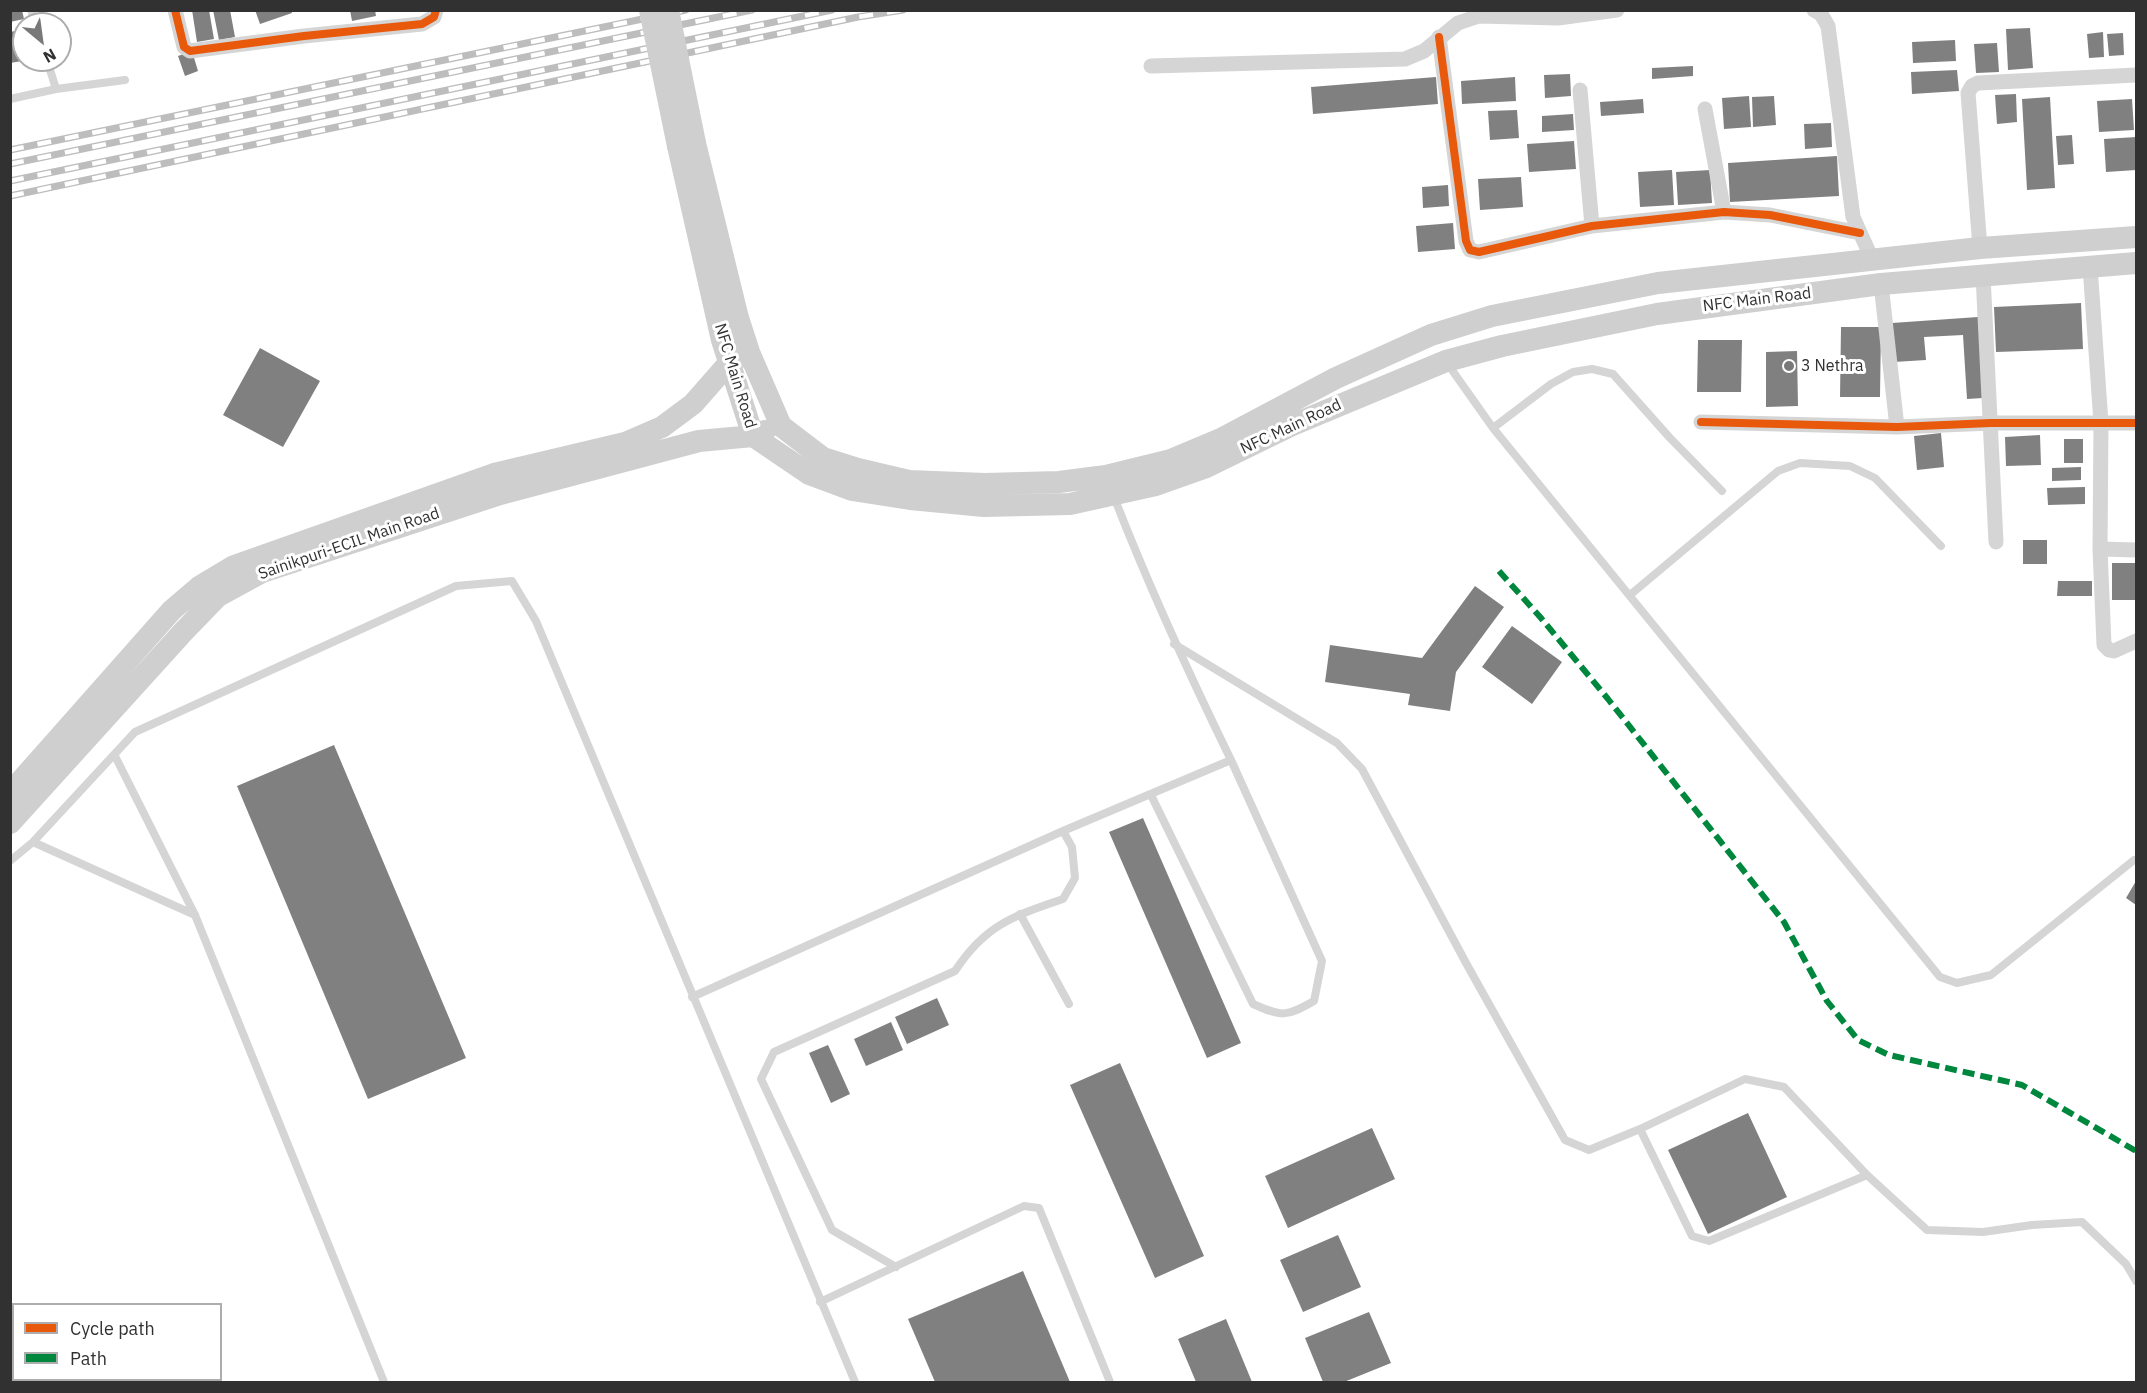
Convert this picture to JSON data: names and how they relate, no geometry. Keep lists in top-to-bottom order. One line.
{"streets":{"main road":["NFC Main Road","Sainikpuri-ECIL Main Road"]},"crossings":[["NFC Main Road","Sainikpuri-ECIL Main Road"]],"places":["3 Nethra"],"legend":["Cycle path","Path"],"north":"bottom right"}
